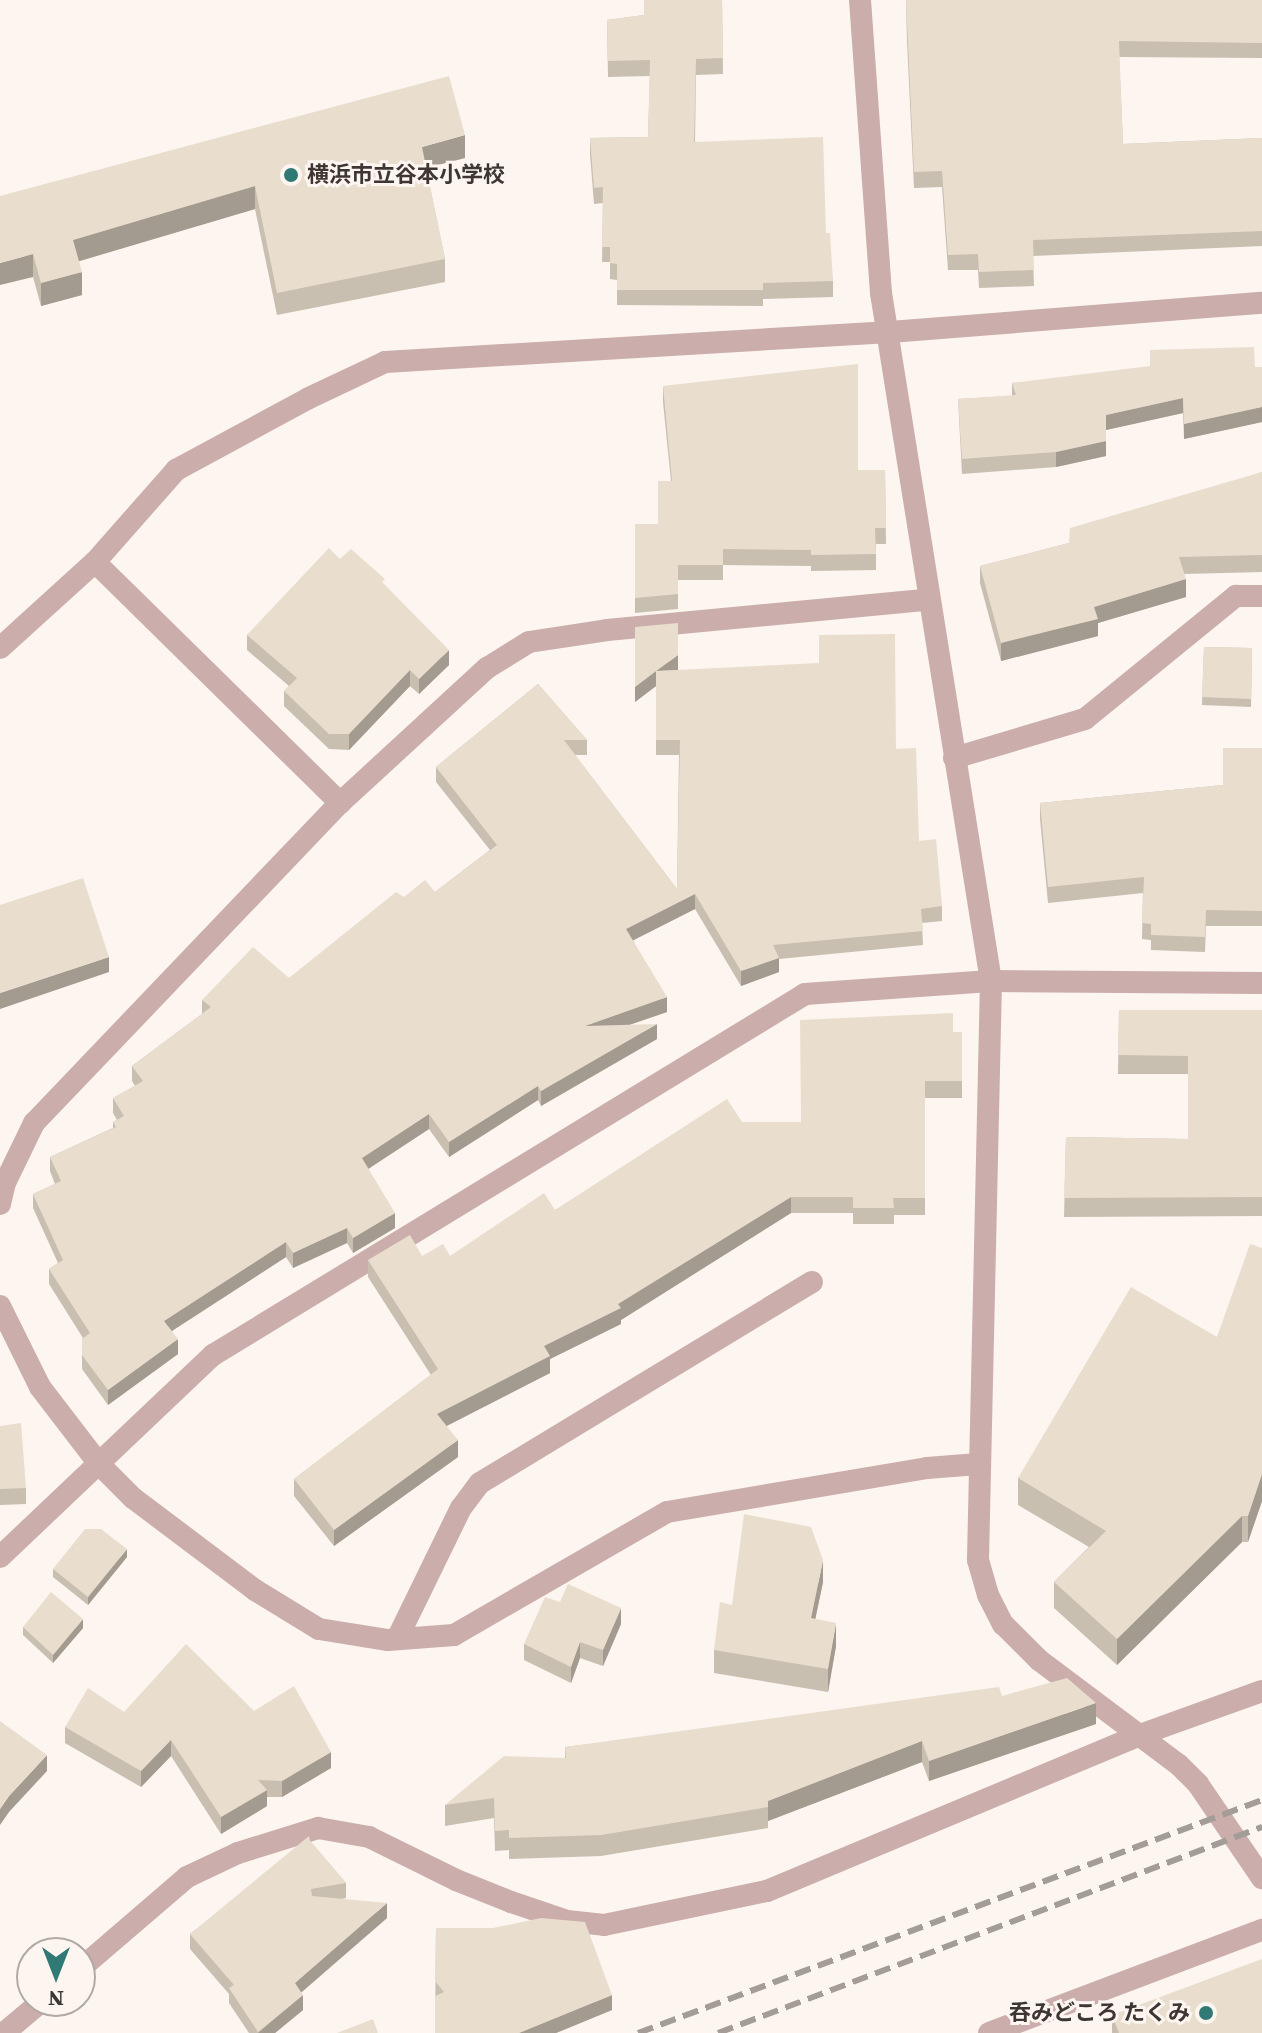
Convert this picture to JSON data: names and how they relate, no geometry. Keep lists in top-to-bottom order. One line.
{"places":["横浜市立谷本小学校","呑みどころ たくみ"],"north":"bottom"}
